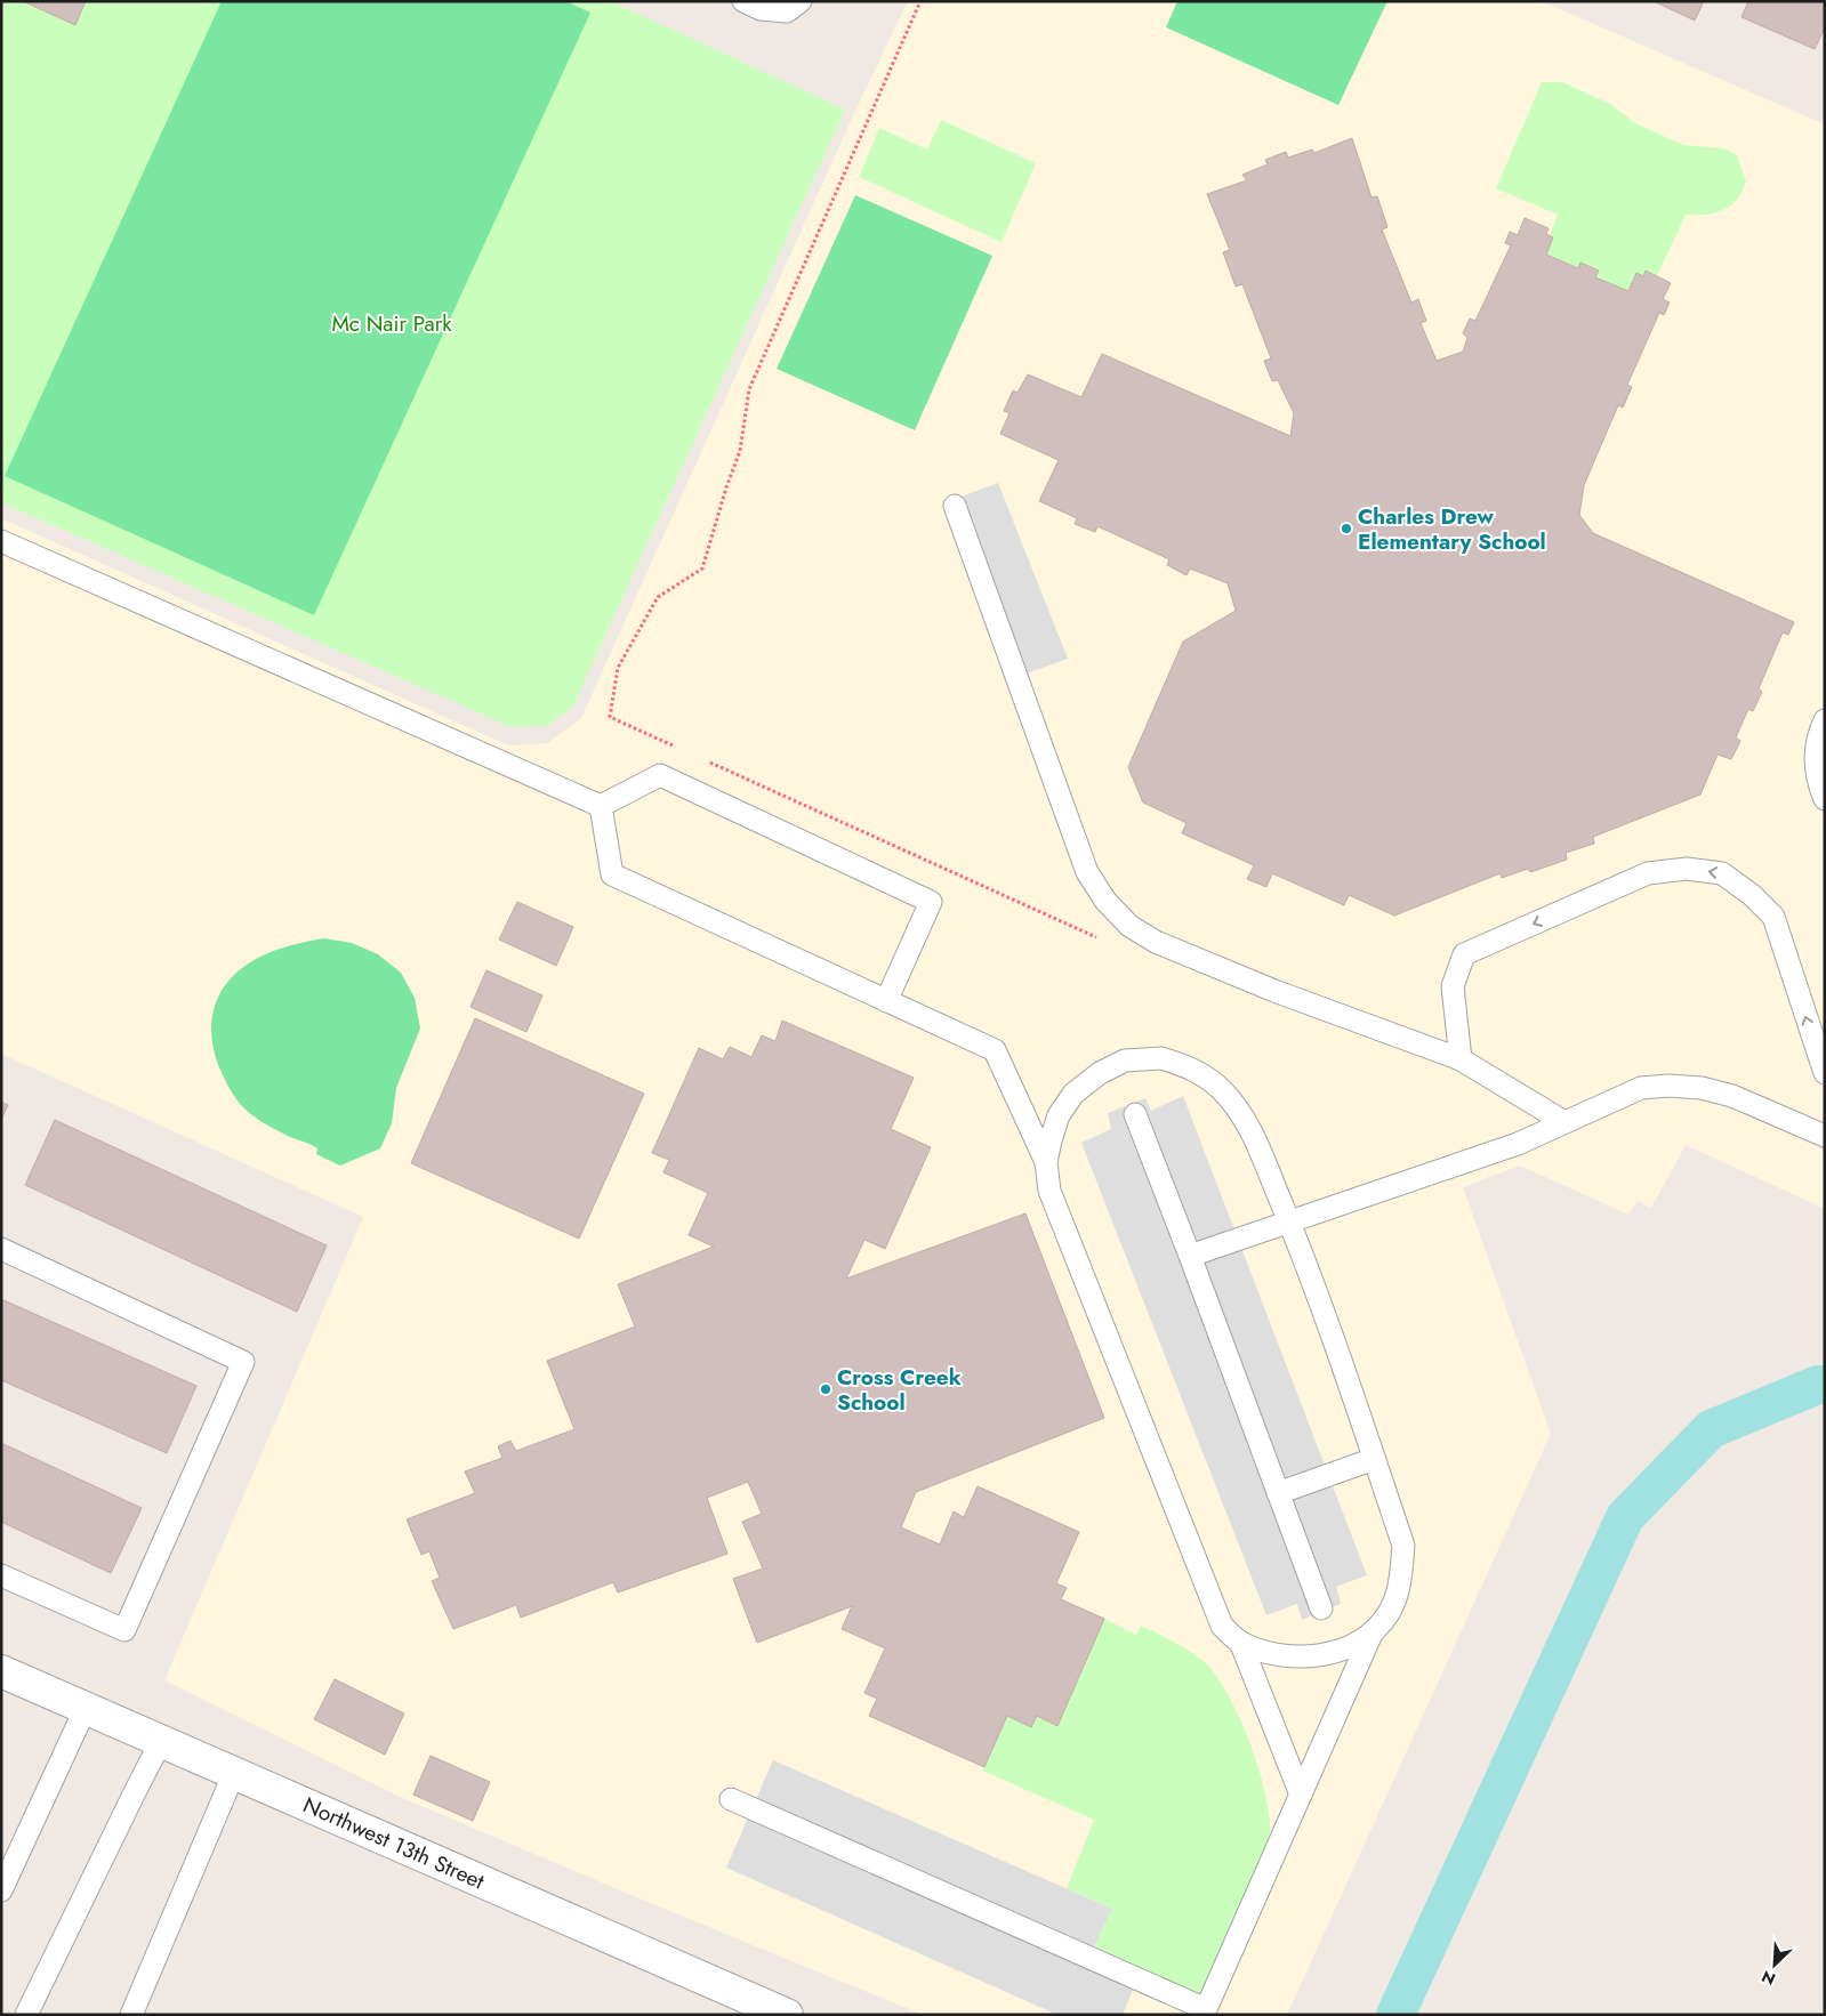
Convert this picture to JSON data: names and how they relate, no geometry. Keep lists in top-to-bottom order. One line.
{"streets":{"street":["Northwest 13th Street"]},"parks":["Mc Nair Park"],"places":["Charles Drew Elementary School","Cross Creek School"],"north":"bottom left"}
